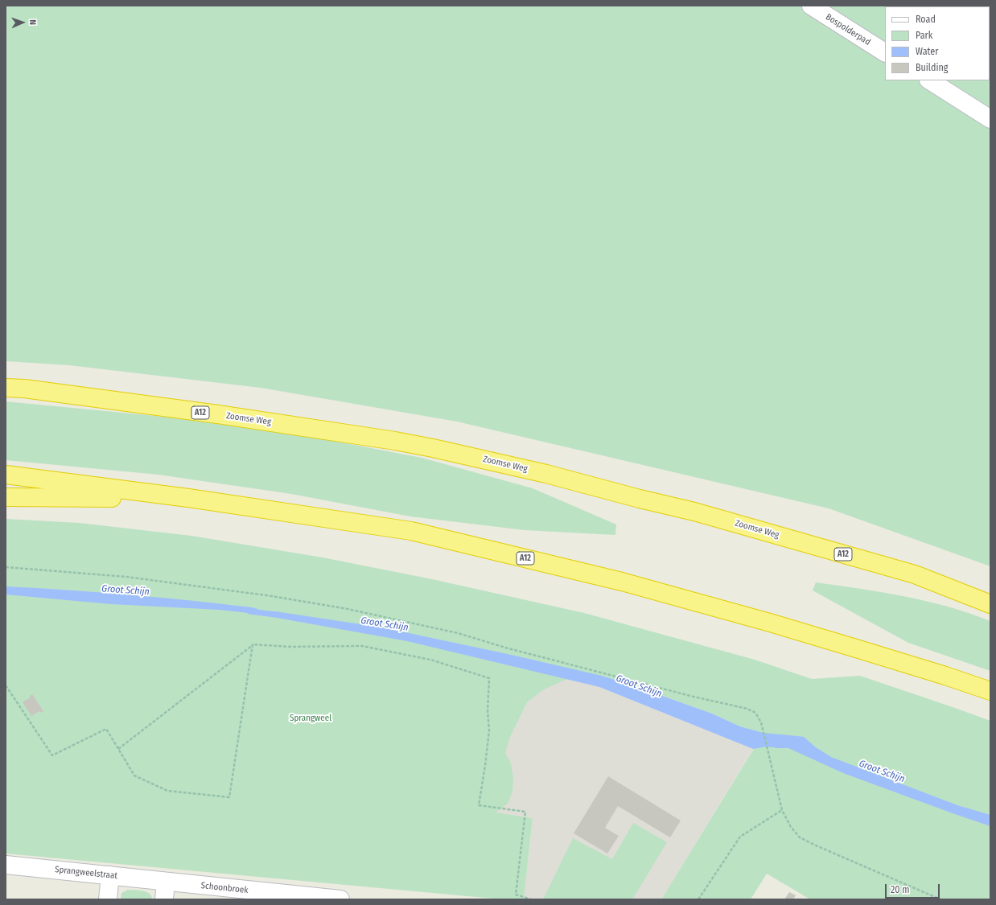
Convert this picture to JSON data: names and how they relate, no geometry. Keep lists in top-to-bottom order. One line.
{"streets":{"highway":["A12","Zoomse Weg"],"street":["Bospolderpad","Sprangweelstraat","Schoonbroek"]},"crossings":[["Sprangweelstraat","Schoonbroek"]],"water":["Groot Schijn"],"parks":["Sprangweel"],"legend":["Road","Park","Water","Building"],"scale_bar":"20 m","north":"right"}
